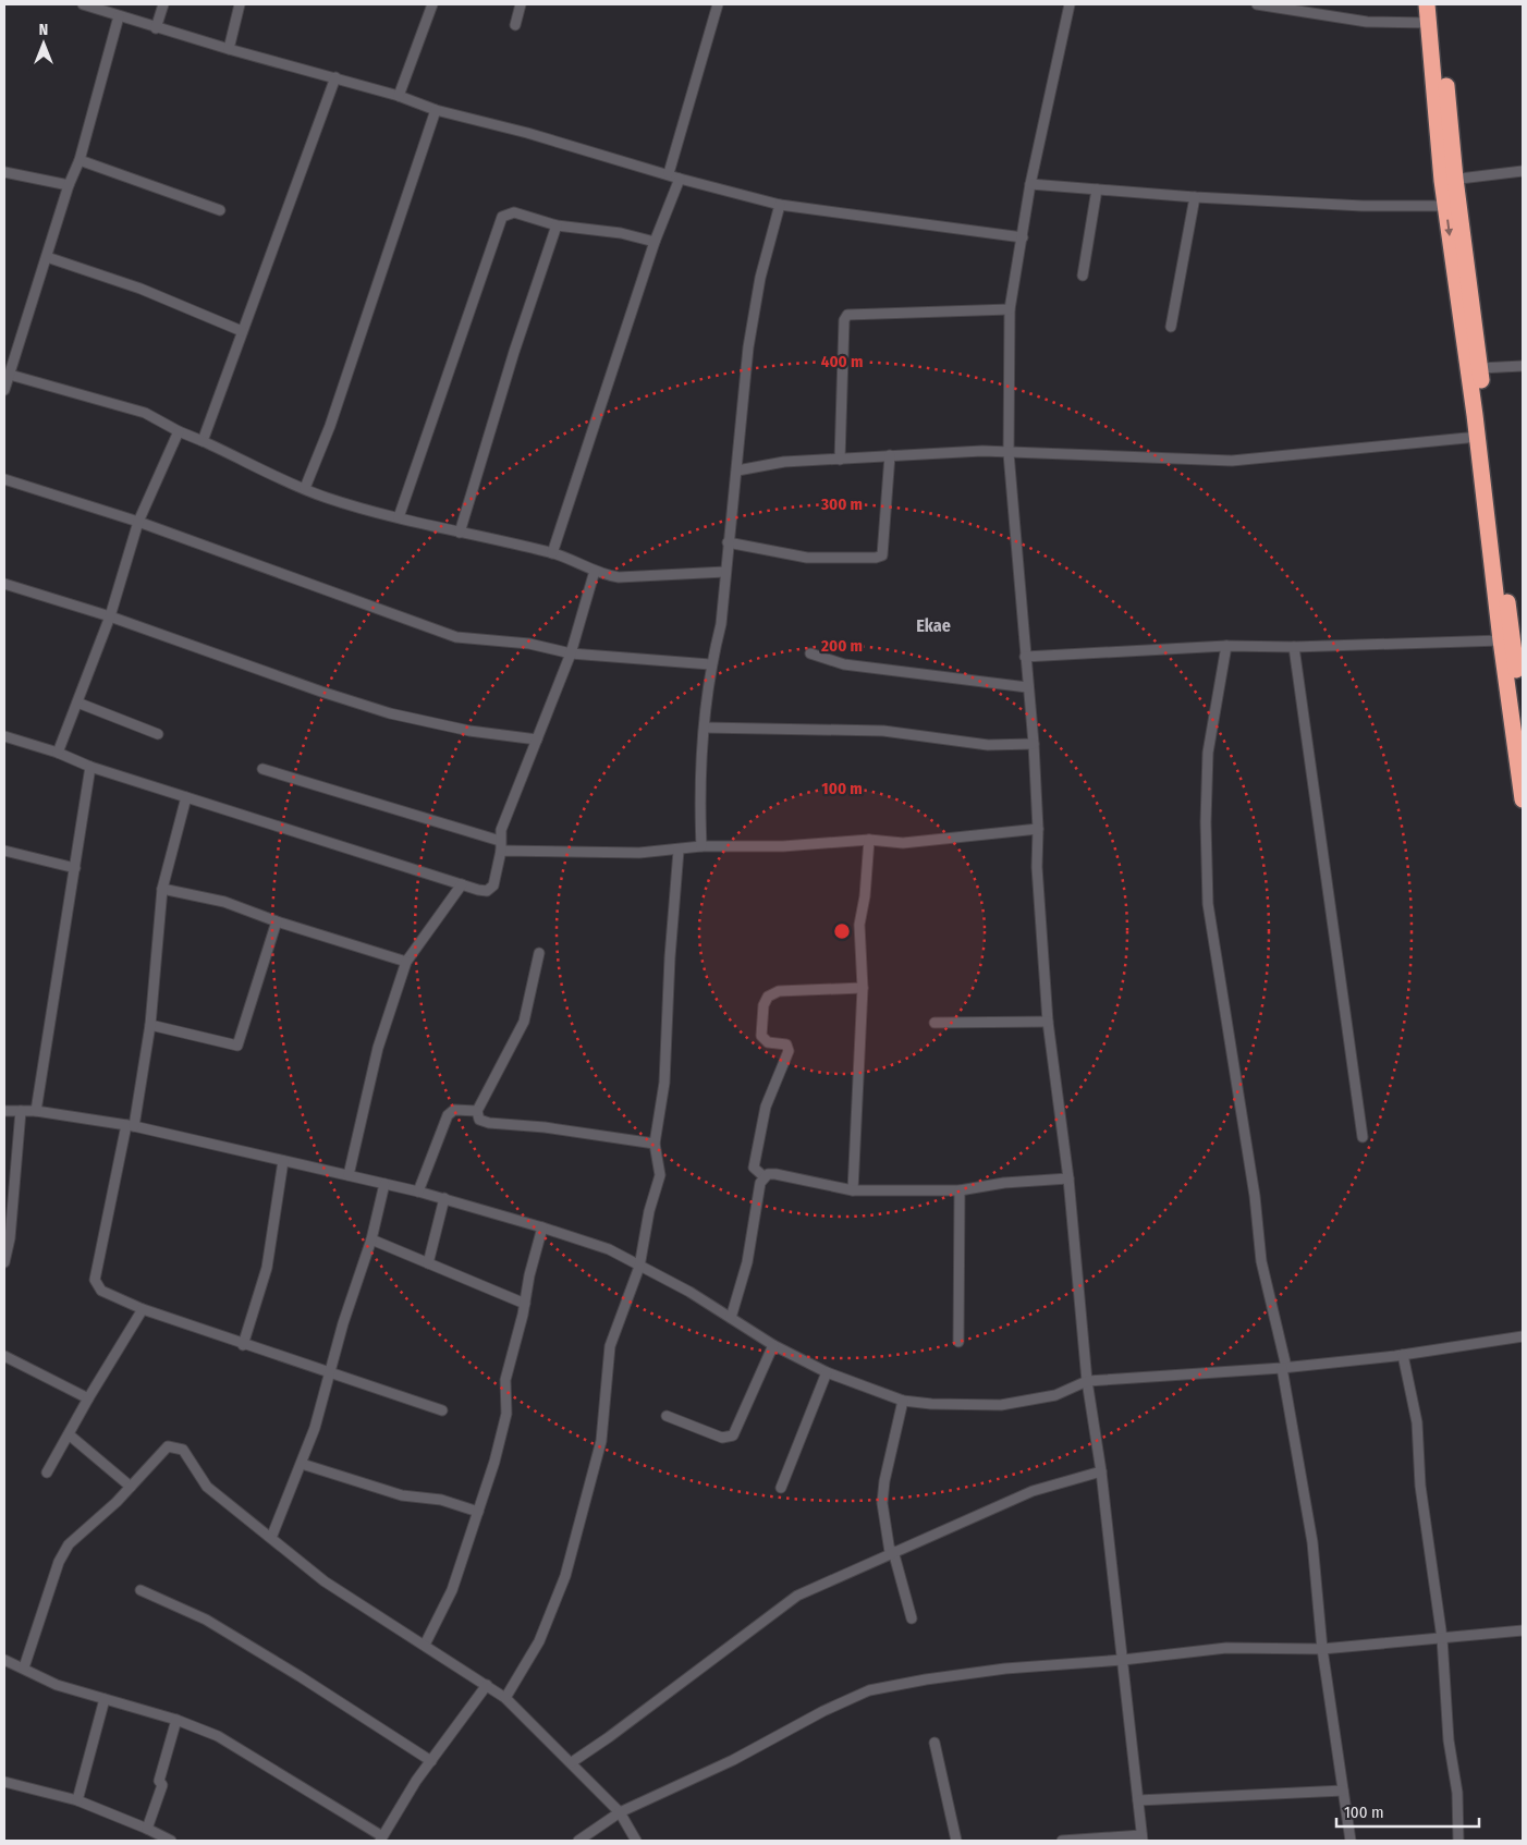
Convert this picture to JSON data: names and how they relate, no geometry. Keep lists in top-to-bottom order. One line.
{"districts":["Ekae"],"scale_bar":"100 m","north":"top","rings":["400 m","300 m","200 m","100 m"]}
